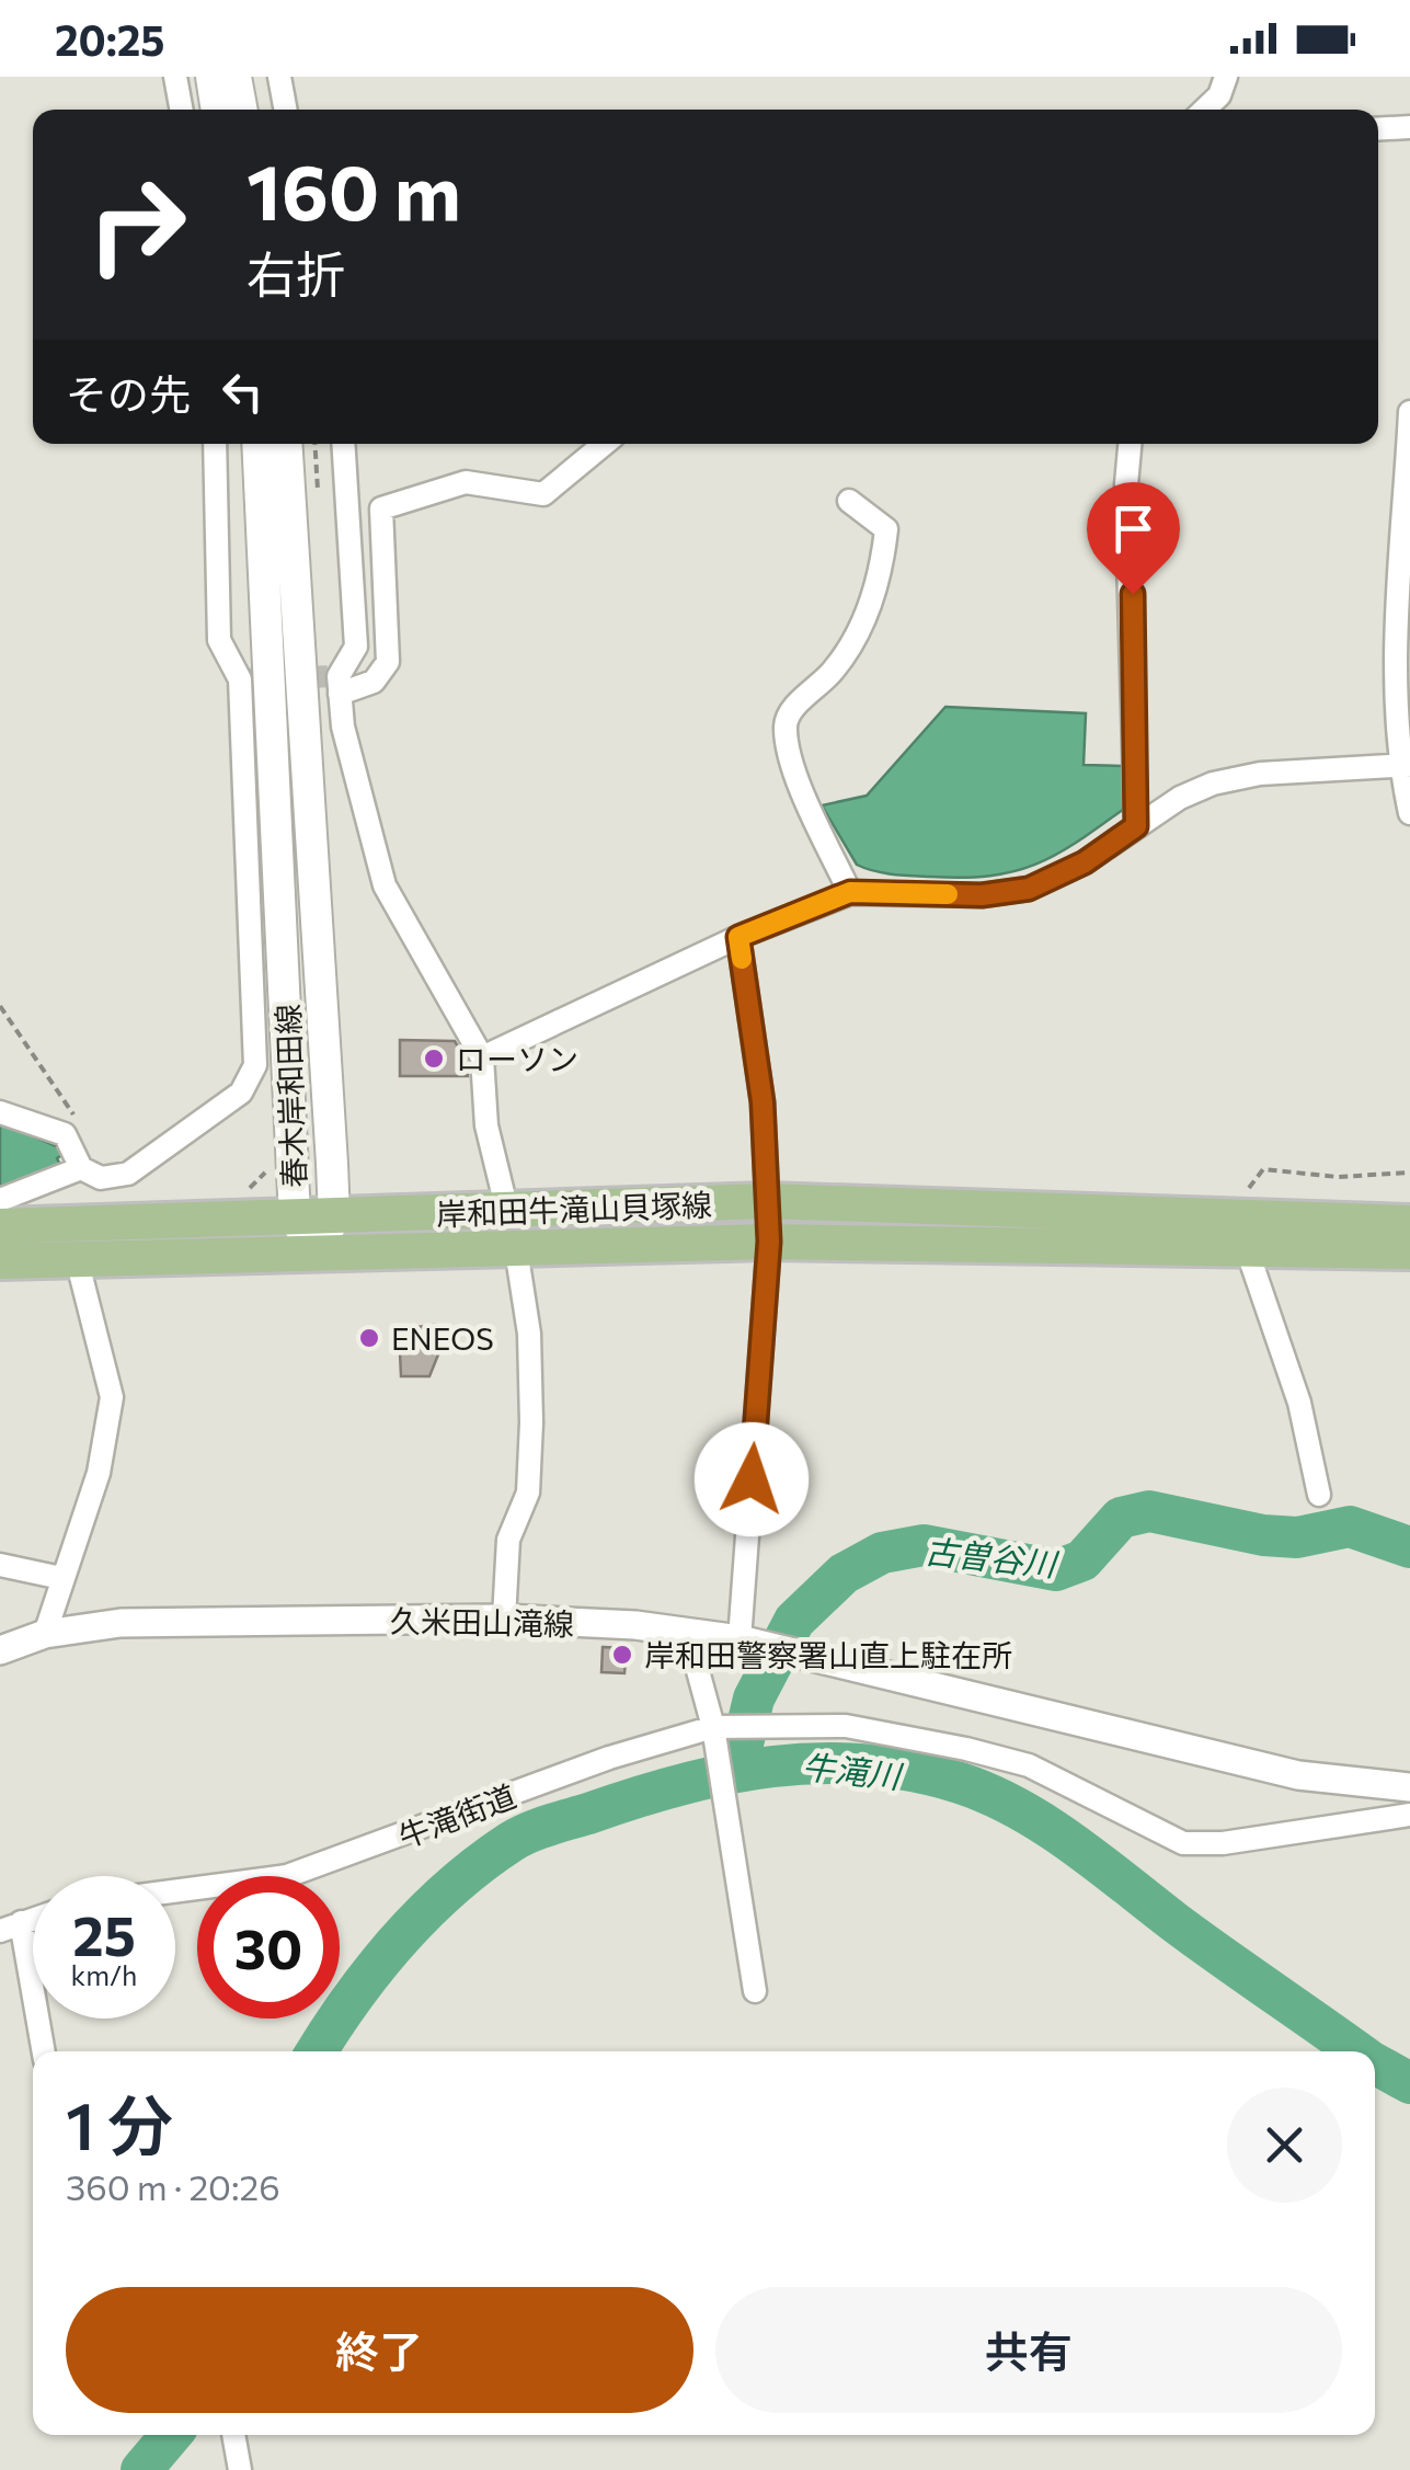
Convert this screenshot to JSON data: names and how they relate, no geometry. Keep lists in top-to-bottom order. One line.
{"streets":{"main road":["春木岸和田線","岸和田牛滝山貝塚線"],"street":["久米田山滝線","牛滝街道"]},"crossings":[["春木岸和田線","岸和田牛滝山貝塚線"]],"water":["古曽谷川","牛滝川"],"places":["ローソン","ENEOS","岸和田警察署山直上駐在所"],"page":{"status":"20:25","turn":["160 m","右折"],"then":"その先","speed":"25 km/h","limit":"30","heading":["1 分","360 m · 20:26"],"buttons":["終了","共有"]}}
